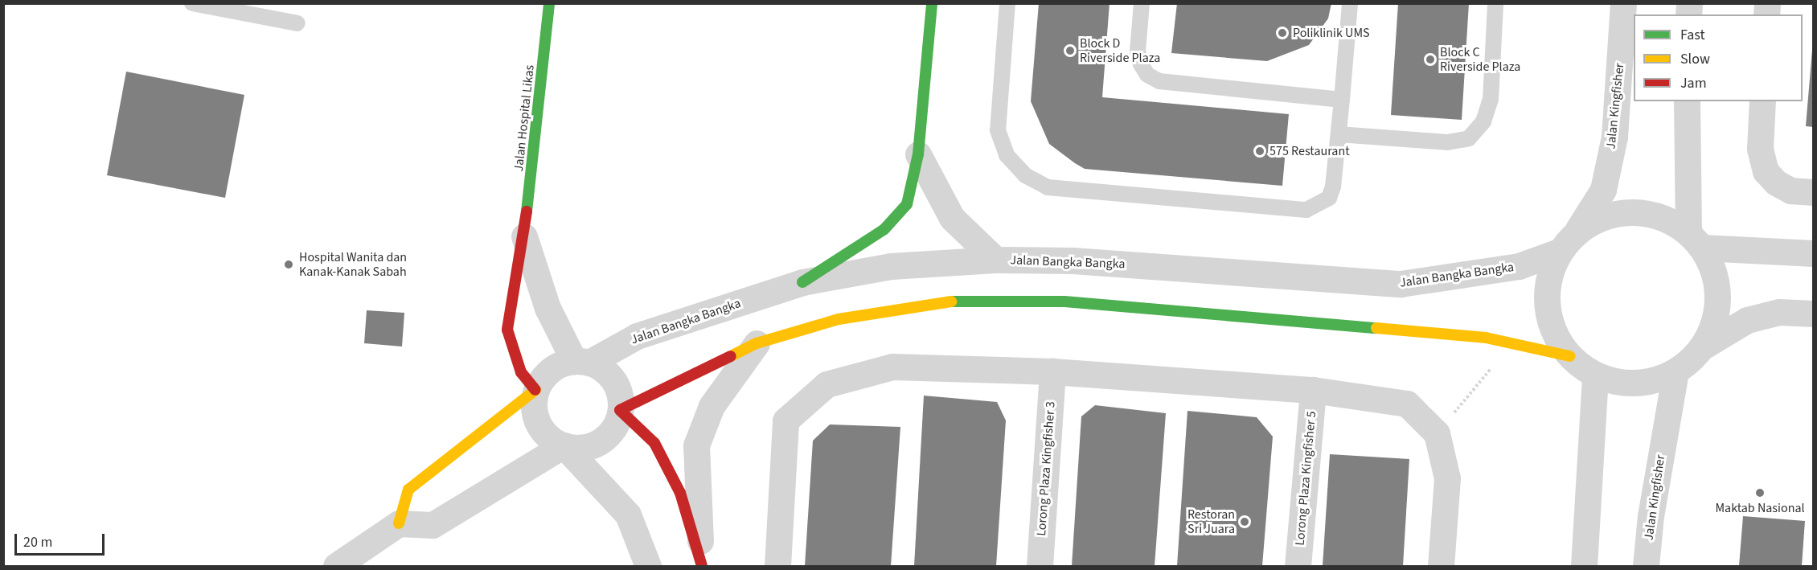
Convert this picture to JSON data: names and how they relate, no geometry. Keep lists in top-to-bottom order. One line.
{"streets":{"street":["Jalan Kingfisher","Jalan Hospital Likas","Jalan Bangka Bangka","Lorong Plaza Kingfisher 3","Lorong Plaza Kingfisher 5"]},"crossings":[["Jalan Kingfisher","Jalan Bangka Bangka"],["Jalan Hospital Likas","Jalan Bangka Bangka"]],"places":["Poliklinik UMS","Block D Riverside Plaza","Block C Riverside Plaza","575 Restaurant","Hospital Wanita dan Kanak-Kanak Sabah","Maktab Nasional","Restoran Sri Juara"],"legend":["Fast","Slow","Jam"],"scale_bar":"20 m"}
